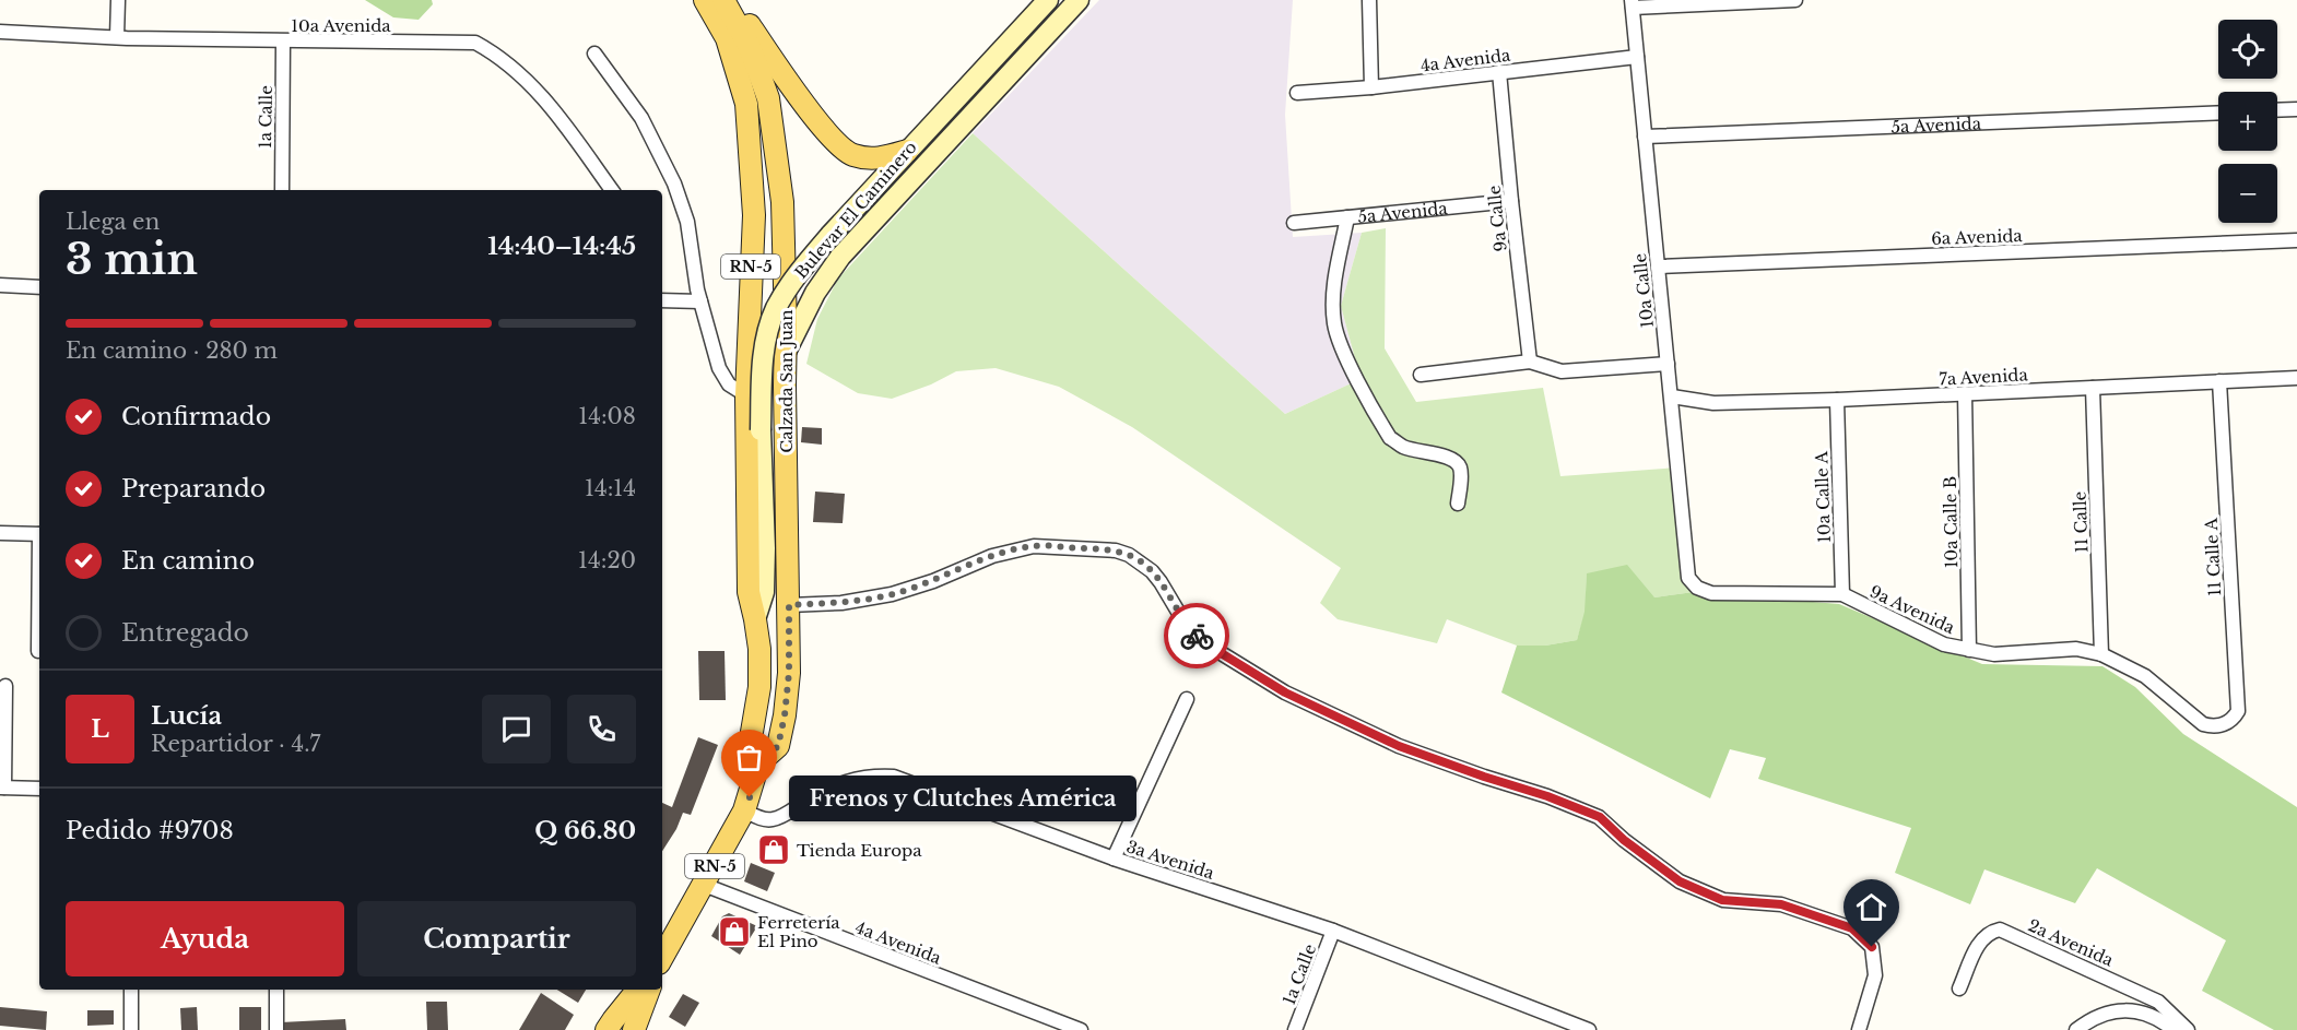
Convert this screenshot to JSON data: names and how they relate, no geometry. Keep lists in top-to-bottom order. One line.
{"streets":{"main road":["Bulevar El Caminero","RN-5","Calzada San Juan"],"street":["10a Avenida","4a Avenida","1a Calle","5a Avenida","9a Calle","6a Avenida","10a Calle","7a Avenida","10a Calle A","10a Calle B","11 Calle","11 Calle A","9a Avenida","3a Avenida","2a Avenida"]},"crossings":[["10a Avenida","1a Calle"],["4a Avenida","9a Calle"],["4a Avenida","10a Calle"],["4a Avenida","Calzada San Juan"],["1a Calle","3a Avenida"],["5a Avenida","9a Calle"],["5a Avenida","10a Calle"],["Bulevar El Caminero","Calzada San Juan"],["6a Avenida","10a Calle"],["10a Calle","7a Avenida"],["10a Calle","9a Avenida"],["7a Avenida","10a Calle A"],["7a Avenida","10a Calle B"],["7a Avenida","11 Calle"],["7a Avenida","11 Calle A"],["Calzada San Juan","3a Avenida"],["10a Calle A","9a Avenida"],["10a Calle B","9a Avenida"],["11 Calle","9a Avenida"],["11 Calle A","9a Avenida"]],"places":{"other":["Frenos y Clutches América"],"shop":["Tienda Europa","Ferretería El Pino"]},"page":{"map_buttons":["+","−"],"heading":["3 min","Llega en","14:40–14:45"],"panel":["Lucía","Repartidor · 4.7","Pedido #9708","Q 66.80"],"bar":"En camino · 280 m","list":[["Confirmado","14:08"],["Preparando","14:14"],["En camino","14:20"],"Entregado"],"round":"L","bubble":"Frenos y Clutches América","buttons":["Ayuda","Compartir"]}}
